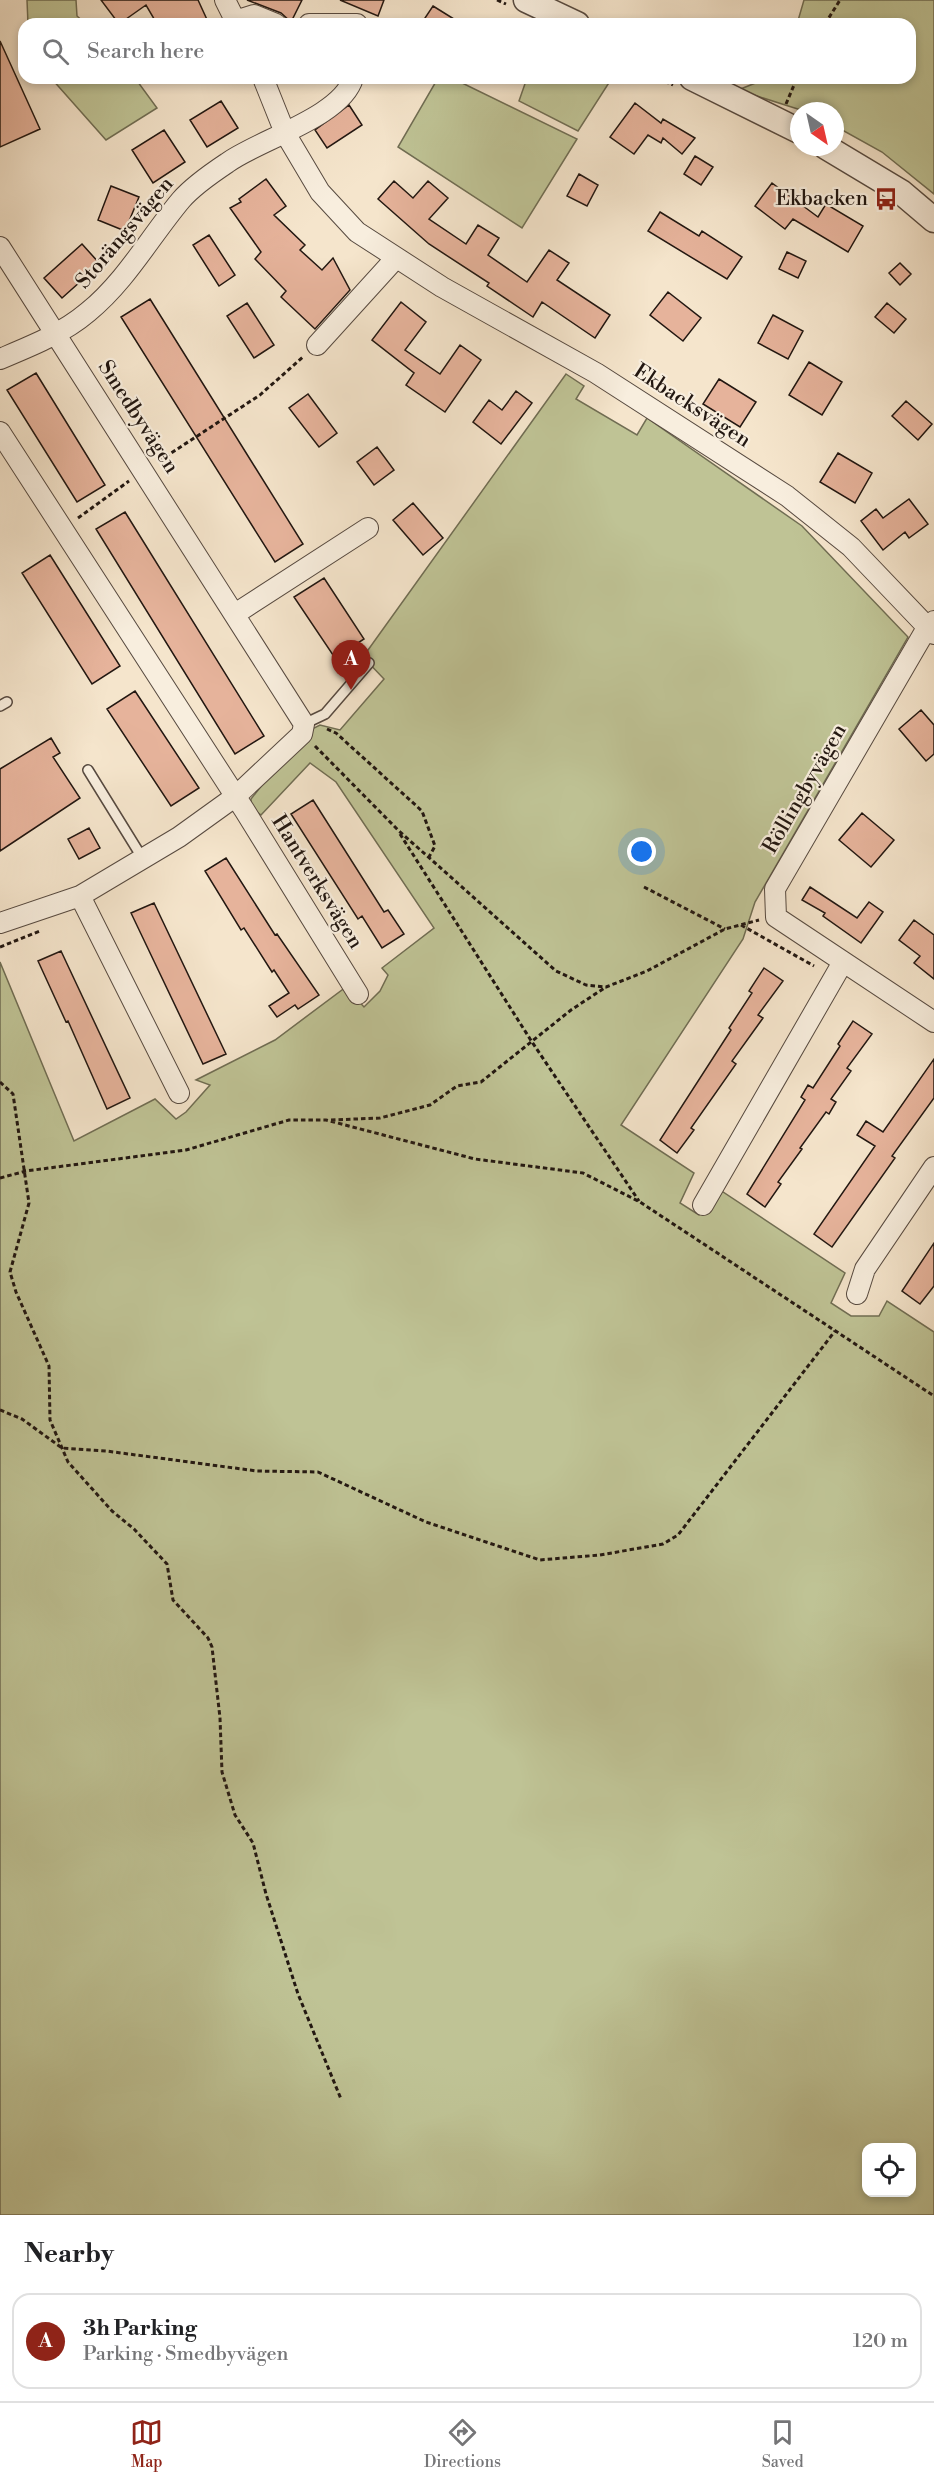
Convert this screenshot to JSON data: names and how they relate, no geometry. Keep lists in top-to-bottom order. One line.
{"streets":{"street":["Storängsvägen","Ekbacksvägen","Smedbyvägen","Röllingbyvägen","Hantverksvägen"]},"crossings":[["Storängsvägen","Ekbacksvägen"],["Storängsvägen","Smedbyvägen"],["Ekbacksvägen","Röllingbyvägen"]],"places":{"bus stop":["Ekbacken"]},"north":"bottom right","page":{"search":"Search here","pins":"A","heading":"Nearby","list":[{"mark":"A","name":"3h Parking","note":"Parking · Smedbyvägen","value":"120 m"}],"nav":["Map","Directions","Saved"]}}
